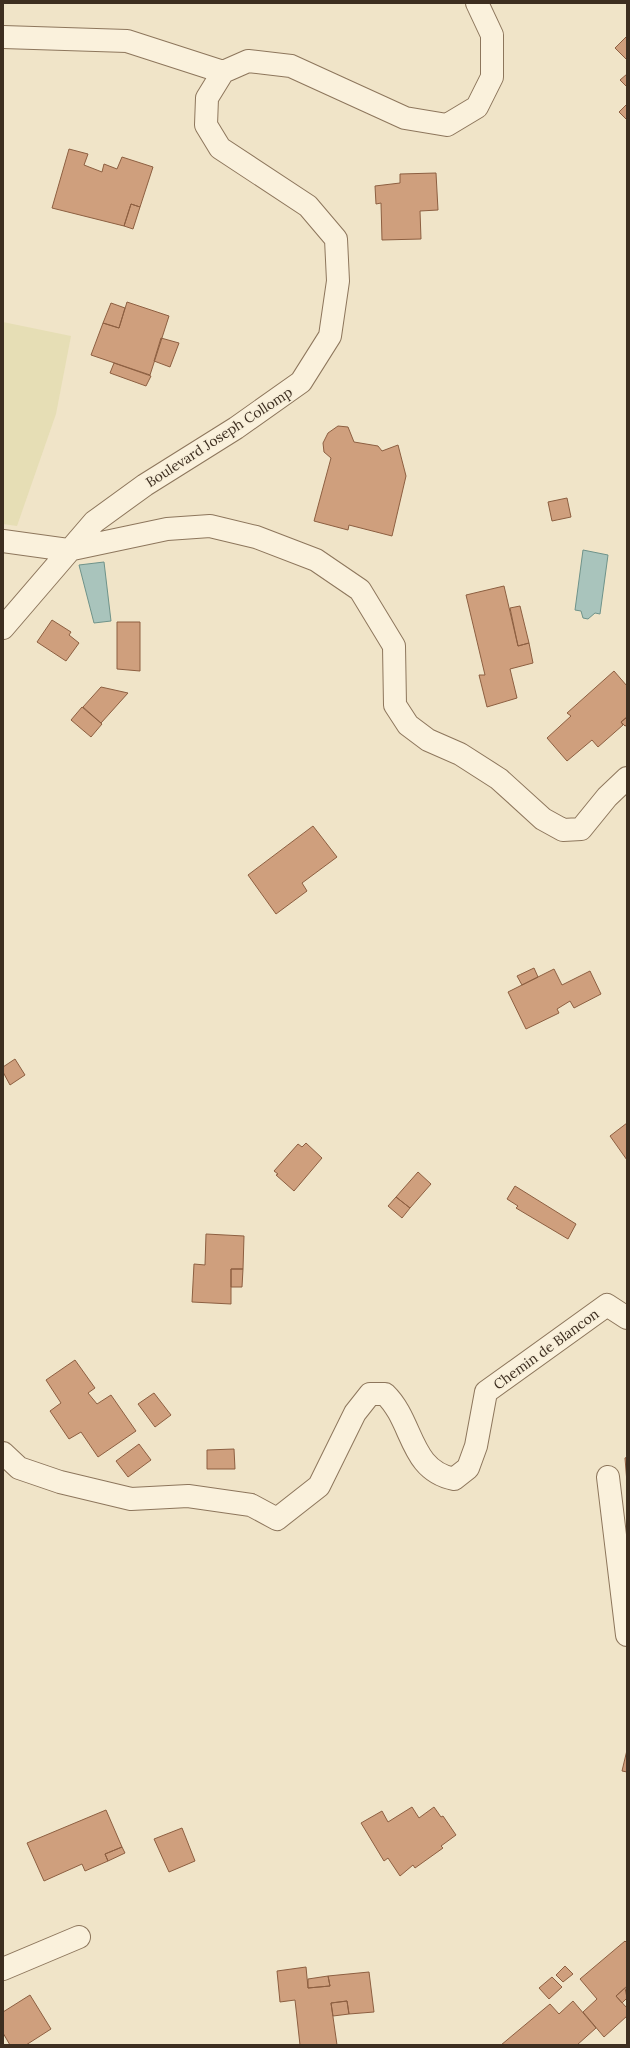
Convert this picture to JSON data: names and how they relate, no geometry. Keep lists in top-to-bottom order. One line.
{"streets":{"street":["Boulevard Joseph Collomp","Chemin de Blancon"]}}
